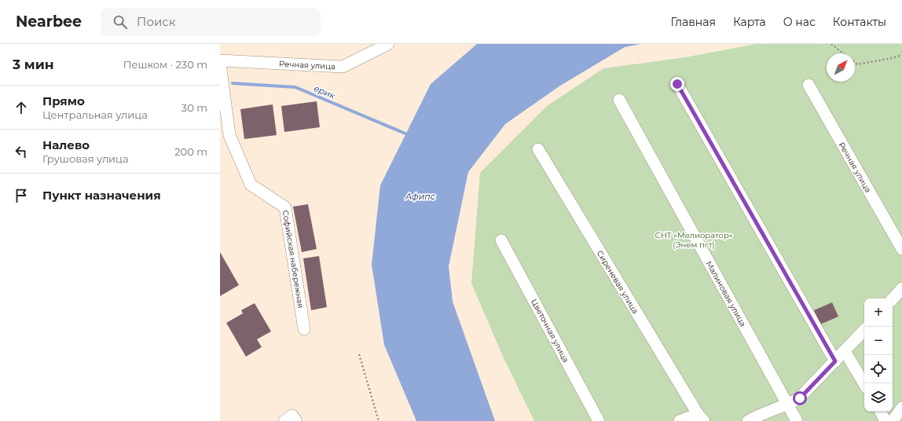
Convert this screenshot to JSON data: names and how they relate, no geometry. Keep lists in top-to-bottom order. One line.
{"streets":{"street":["Речная улица","Софийская набережная","Сиреневая улица","Малиновая улица","Цветочная улица"]},"water":["ерик","Афипс"],"parks":["СНТ «Мелиоратор» (Энем пгт)"],"north":"top right","page":{"header":"Nearbee","search":"Поиск","nav":["Главная","Карта","О нас","Контакты"],"heading":["3 мин","Пешком · 230 m"],"list":[["Прямо","Центральная улица","30 m"],["Налево","Грушовая улица","200 m"],"Пункт назначения"],"map_buttons":["+","−"]}}
